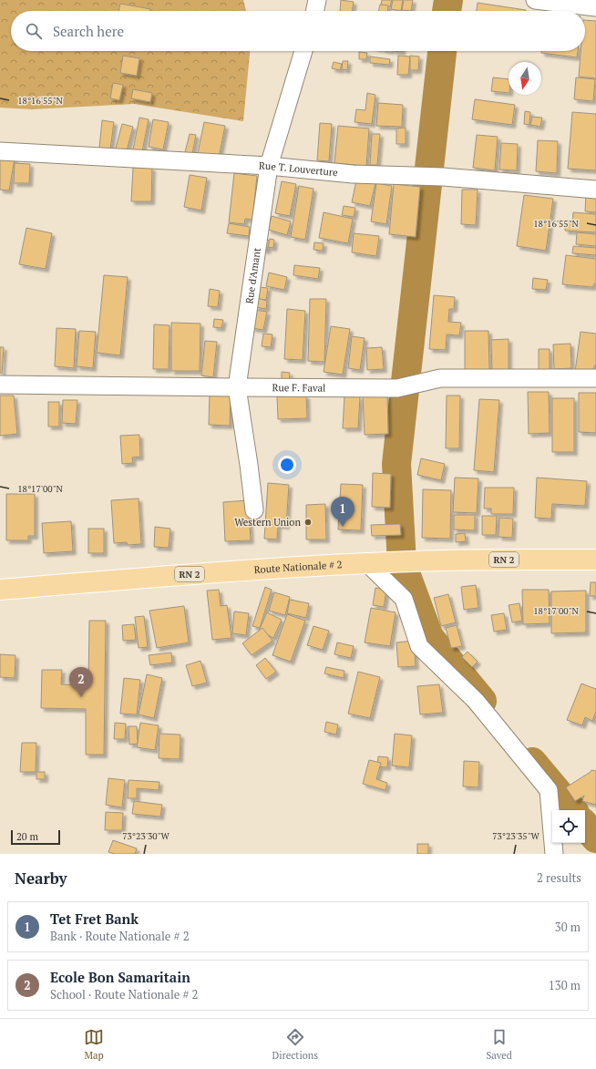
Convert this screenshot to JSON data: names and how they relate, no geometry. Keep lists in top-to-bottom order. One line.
{"streets":{"main road":["RN 2","Route Nationale # 2"],"street":["Rue T. Louverture","Rue d'Amant","Rue F. Faval"]},"crossings":[["Rue T. Louverture","Rue d'Amant"],["Rue d'Amant","Rue F. Faval"]],"places":["Western Union"],"scale_bar":"20 m","north":"bottom","page":{"search":"Search here","pins":["1","2"],"scale":"20 m","heading":["Nearby","2 results"],"list":[{"mark":"1","name":"Tet Fret Bank","note":"Bank · Route Nationale # 2","value":"30 m"},{"mark":"2","name":"Ecole Bon Samaritain","note":"School · Route Nationale # 2","value":"130 m"}],"nav":["Map","Directions","Saved"]},"coordinates":["18°16'55\"N","18°17'00\"N","73°23'30\"W","73°23'35\"W"]}
